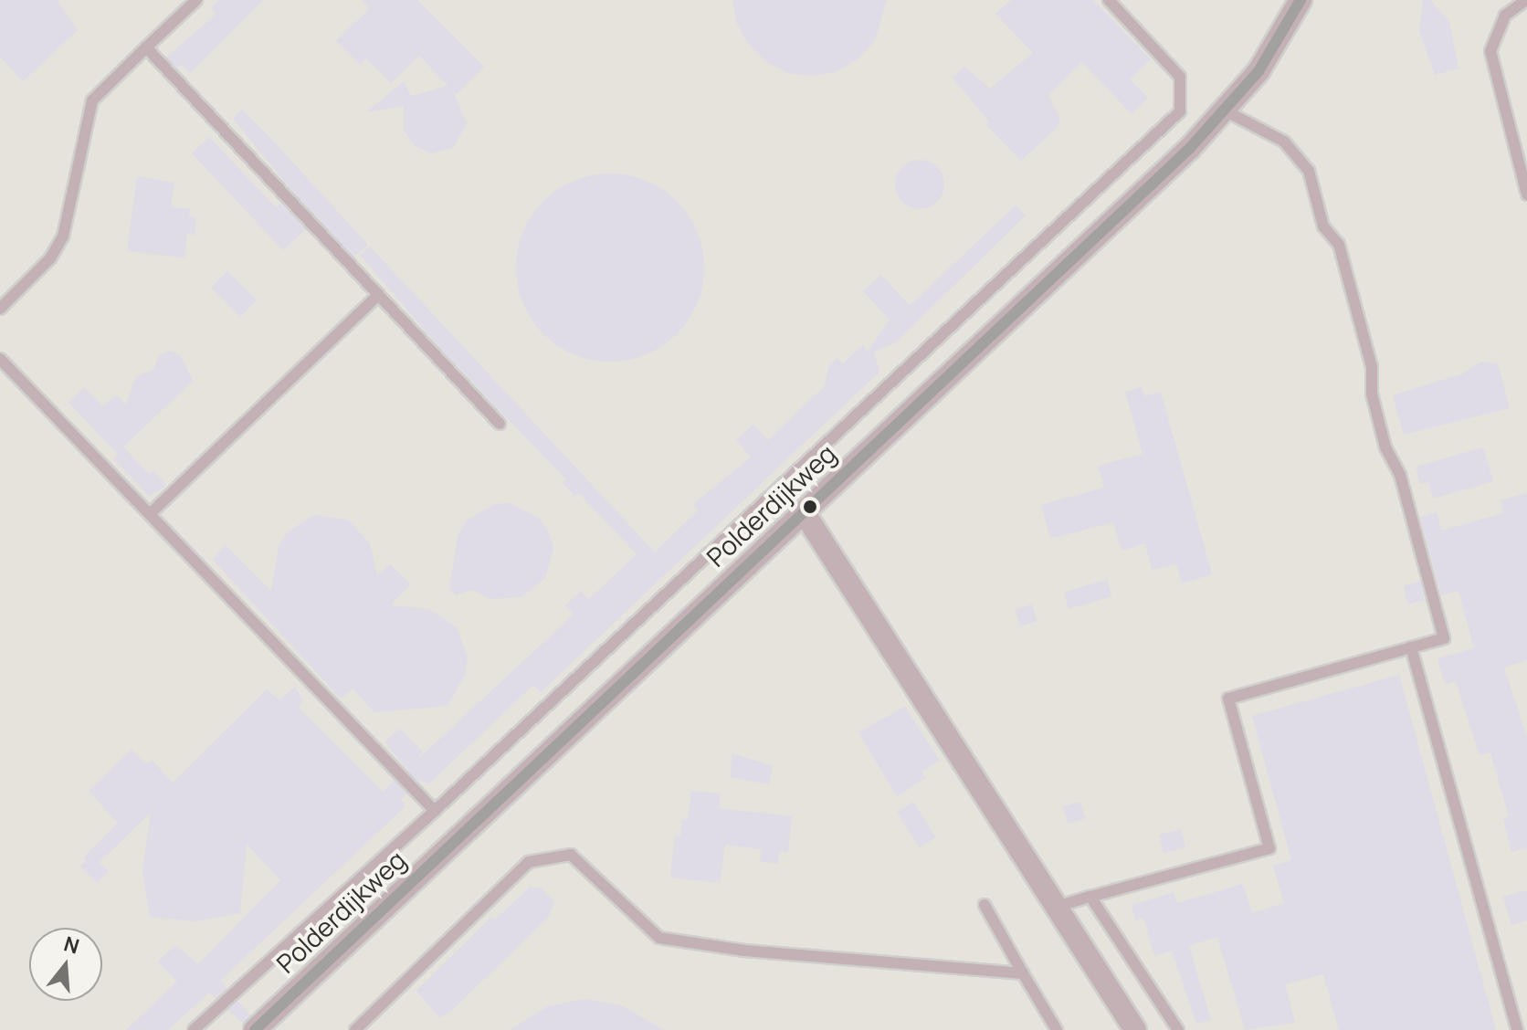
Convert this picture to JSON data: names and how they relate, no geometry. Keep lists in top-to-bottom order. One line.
{"streets":{"street":["Polderdijkweg"]},"north":"top"}
